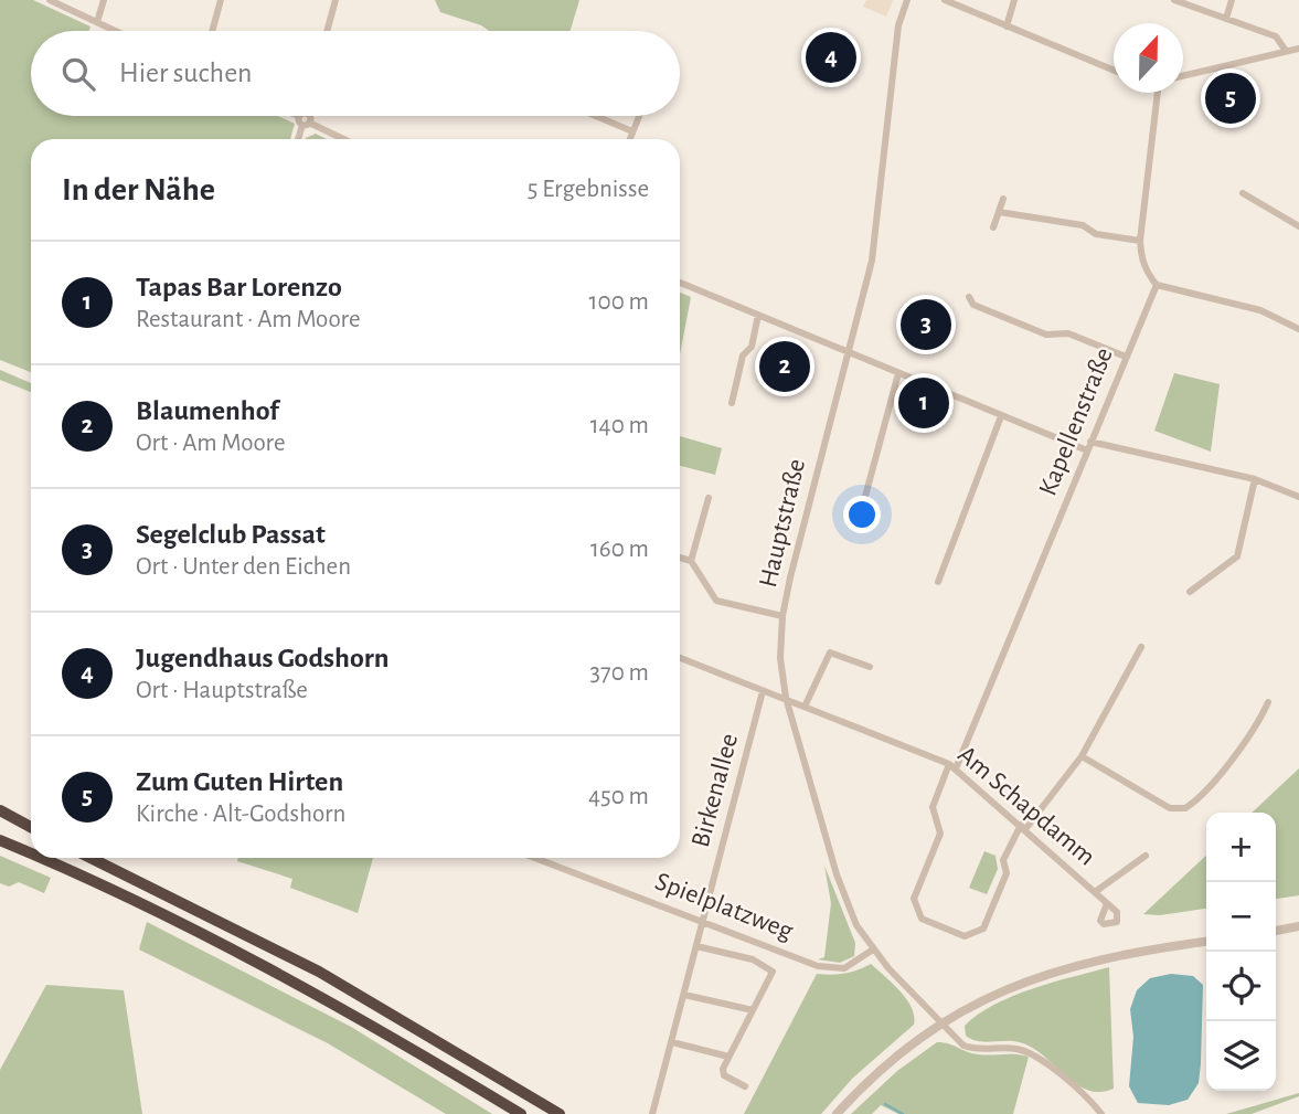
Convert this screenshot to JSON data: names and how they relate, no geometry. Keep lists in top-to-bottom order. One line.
{"streets":{"street":["Kapellenstraße","Hauptstraße","Birkenallee","Am Schapdamm","Spielplatzweg"]},"crossings":[["Kapellenstraße","Am Schapdamm"],["Hauptstraße","Am Schapdamm"],["Hauptstraße","Spielplatzweg"],["Birkenallee","Am Schapdamm"],["Birkenallee","Spielplatzweg"]],"north":"top","page":{"pins":["4","5","3","2","1"],"search":"Hier suchen","heading":["In der Nähe","5 Ergebnisse"],"list":[{"mark":"1","name":"Tapas Bar Lorenzo","note":"Restaurant · Am Moore","value":"100 m"},{"mark":"2","name":"Blaumenhof","note":"Ort · Am Moore","value":"140 m"},{"mark":"3","name":"Segelclub Passat","note":"Ort · Unter den Eichen","value":"160 m"},{"mark":"4","name":"Jugendhaus Godshorn","note":"Ort · Hauptstraße","value":"370 m"},{"mark":"5","name":"Zum Guten Hirten","note":"Kirche · Alt-Godshorn","value":"450 m"}],"map_buttons":["+","−"]}}
